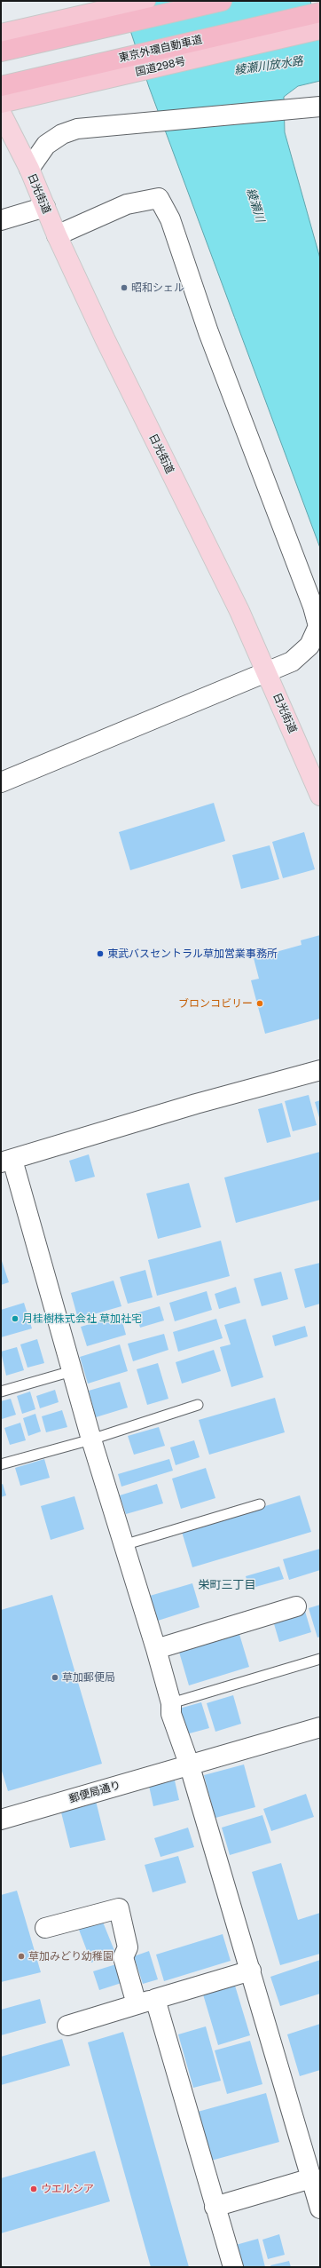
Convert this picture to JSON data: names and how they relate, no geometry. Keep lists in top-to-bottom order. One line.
{"streets":{"highway":["東京外環自動車道","国道298号"],"main road":["日光街道"],"street":["郵便局通り"]},"districts":["栄町三丁目"],"water":["綾瀬川放水路","綾瀬川"],"places":["昭和シェル","東武バスセントラル草加営業事務所","ブロンコビリー","月桂樹株式会社 草加社宅","草加郵便局","草加みどり幼稚園","ウエルシア"]}
